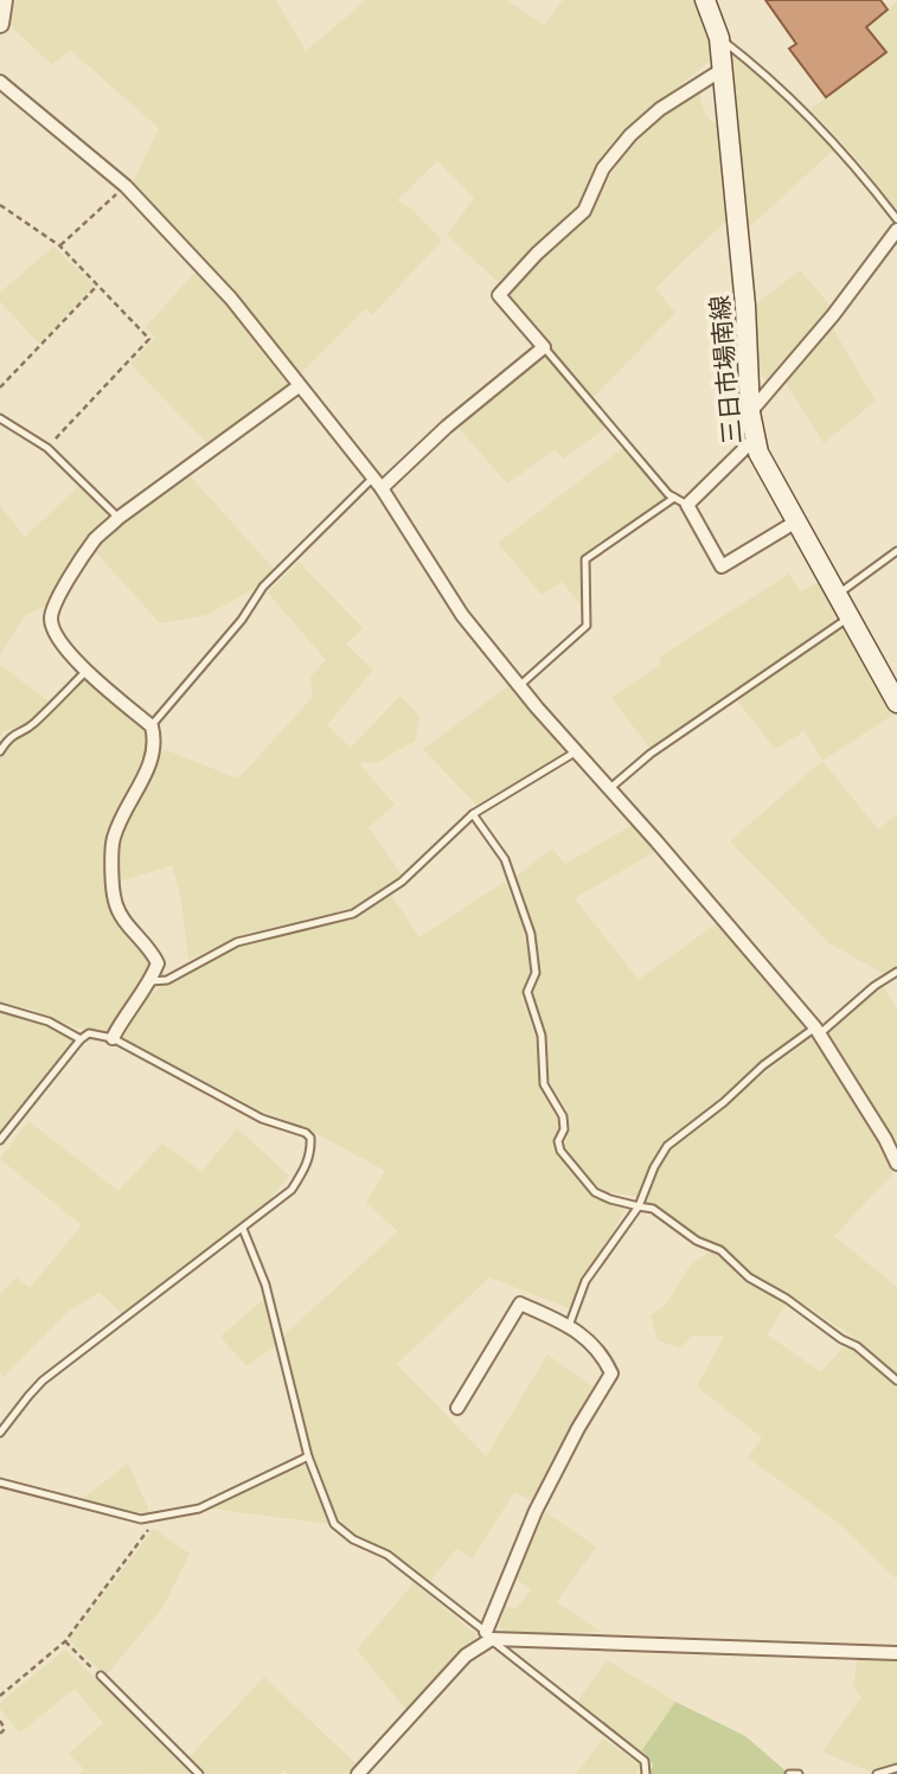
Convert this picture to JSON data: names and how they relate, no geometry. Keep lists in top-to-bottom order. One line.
{"streets":{"main road":["三日市場南線"]}}
